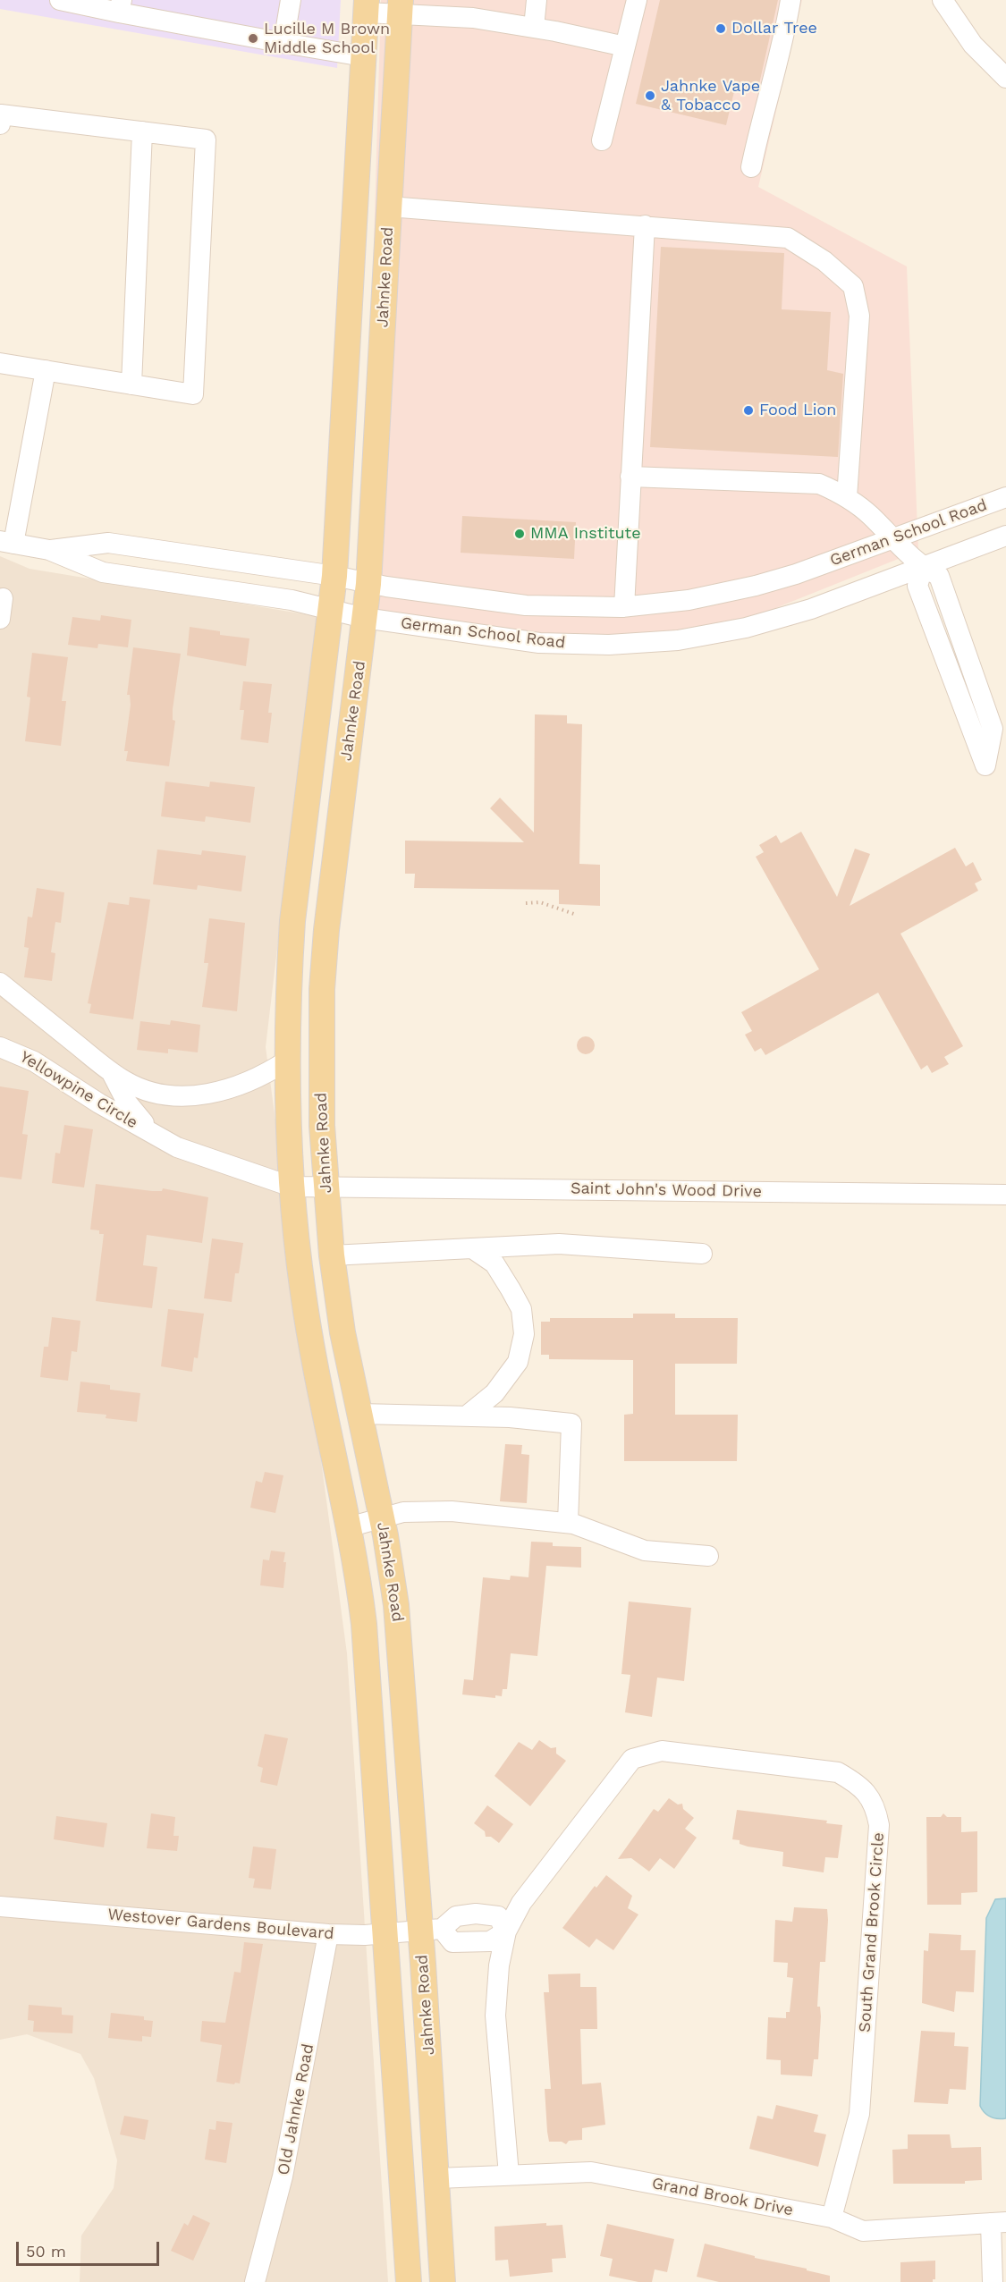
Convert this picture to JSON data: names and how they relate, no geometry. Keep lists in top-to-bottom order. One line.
{"streets":{"main road":["Jahnke Road"],"street":["German School Road","Yellowpine Circle","Saint John's Wood Drive","Westover Gardens Boulevard","South Grand Brook Circle","Old Jahnke Road","Grand Brook Drive"]},"crossings":[["Jahnke Road","German School Road"],["Jahnke Road","Yellowpine Circle"],["Jahnke Road","Saint John's Wood Drive"],["Jahnke Road","Westover Gardens Boulevard"],["Jahnke Road","Grand Brook Drive"],["Yellowpine Circle","Saint John's Wood Drive"],["Westover Gardens Boulevard","Old Jahnke Road"],["South Grand Brook Circle","Grand Brook Drive"]],"places":["Dollar Tree","Lucille M Brown Middle School","Jahnke Vape & Tobacco","Food Lion","MMA Institute"],"scale_bar":"50 m"}
